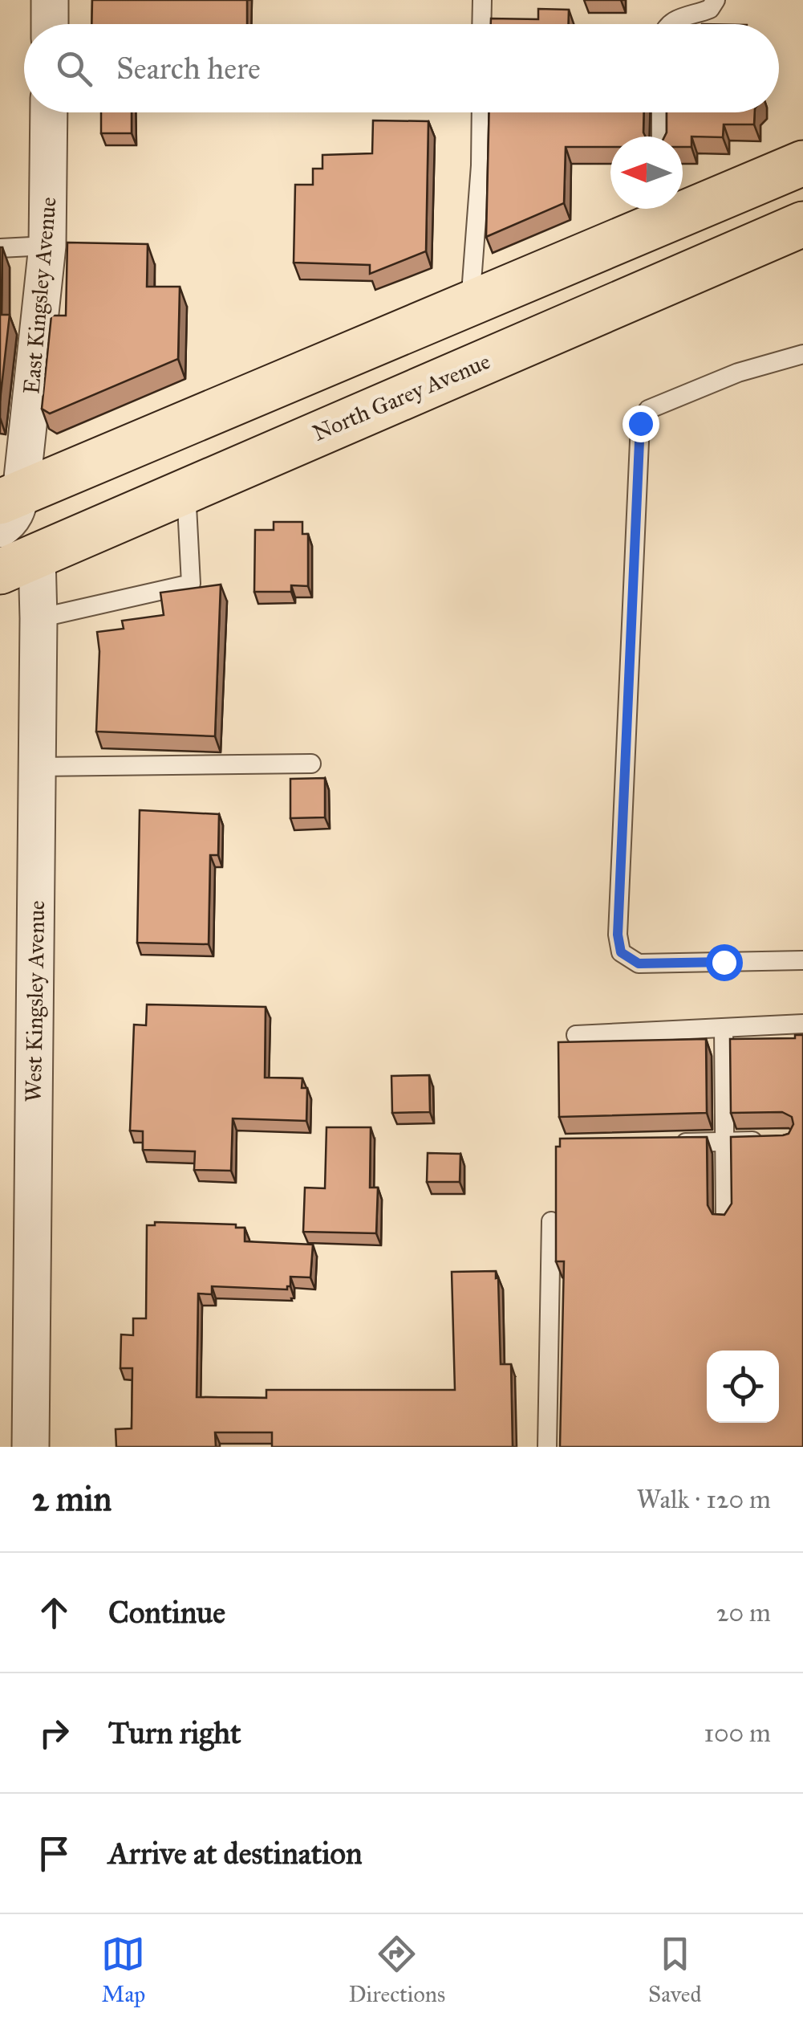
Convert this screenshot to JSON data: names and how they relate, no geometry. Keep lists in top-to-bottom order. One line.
{"streets":{"main road":["North Garey Avenue"],"street":["East Kingsley Avenue","West Kingsley Avenue"]},"crossings":[["North Garey Avenue","West Kingsley Avenue"]],"north":"left","page":{"search":"Search here","heading":["2 min","Walk · 120 m"],"list":[["Continue","20 m"],["Turn right","100 m"],"Arrive at destination"],"nav":["Map","Directions","Saved"]}}
